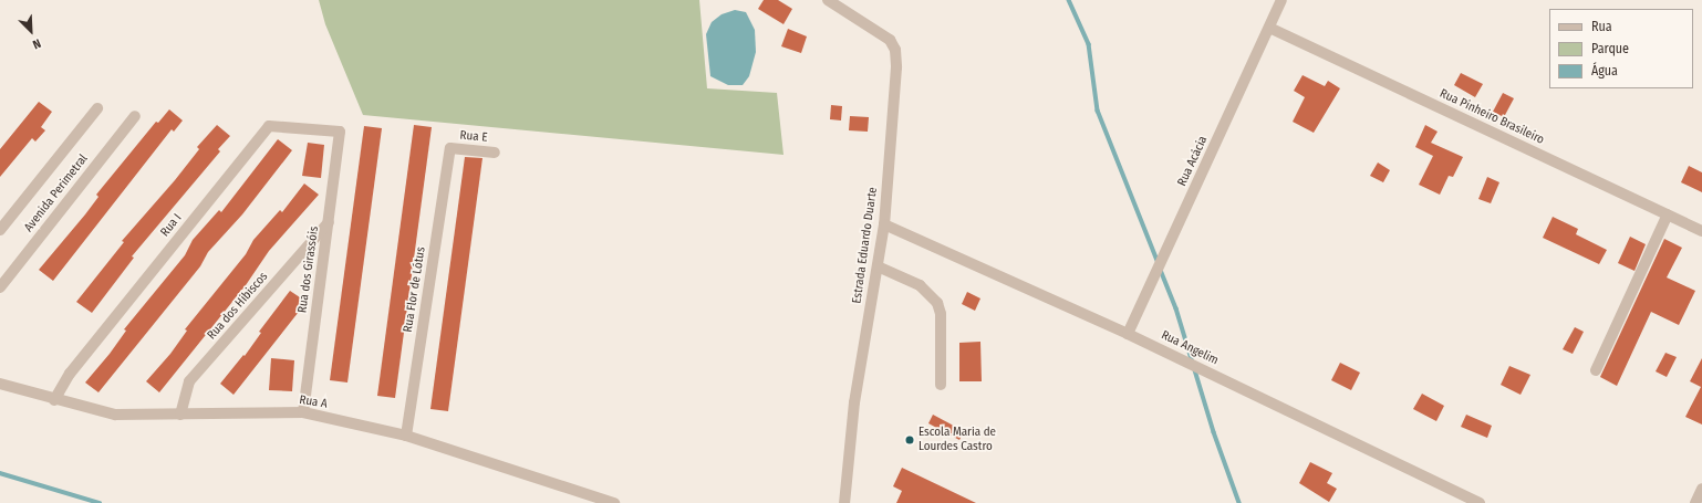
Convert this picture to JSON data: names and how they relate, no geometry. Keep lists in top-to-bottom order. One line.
{"streets":{"street":["Rua Pinheiro Brasileiro","Rua E","Rua Acácia","Avenida Perimetral","Rua I","Estrada Eduardo Duarte","Rua dos Girassóis","Rua Flor de Lótus","Rua dos Hibiscos","Rua Angelim","Rua A"]},"crossings":[["Rua Pinheiro Brasileiro","Rua Acácia"],["Rua E","Rua Flor de Lótus"],["Rua Acácia","Rua Angelim"],["Rua I","Rua dos Girassóis"],["Rua I","Rua A"],["Estrada Eduardo Duarte","Rua Angelim"],["Rua dos Girassóis","Rua dos Hibiscos"],["Rua dos Girassóis","Rua A"],["Rua Flor de Lótus","Rua A"],["Rua dos Hibiscos","Rua A"]],"places":["Escola Maria de Lourdes Castro"],"legend":["Rua","Parque","Água"],"north":"bottom right"}
